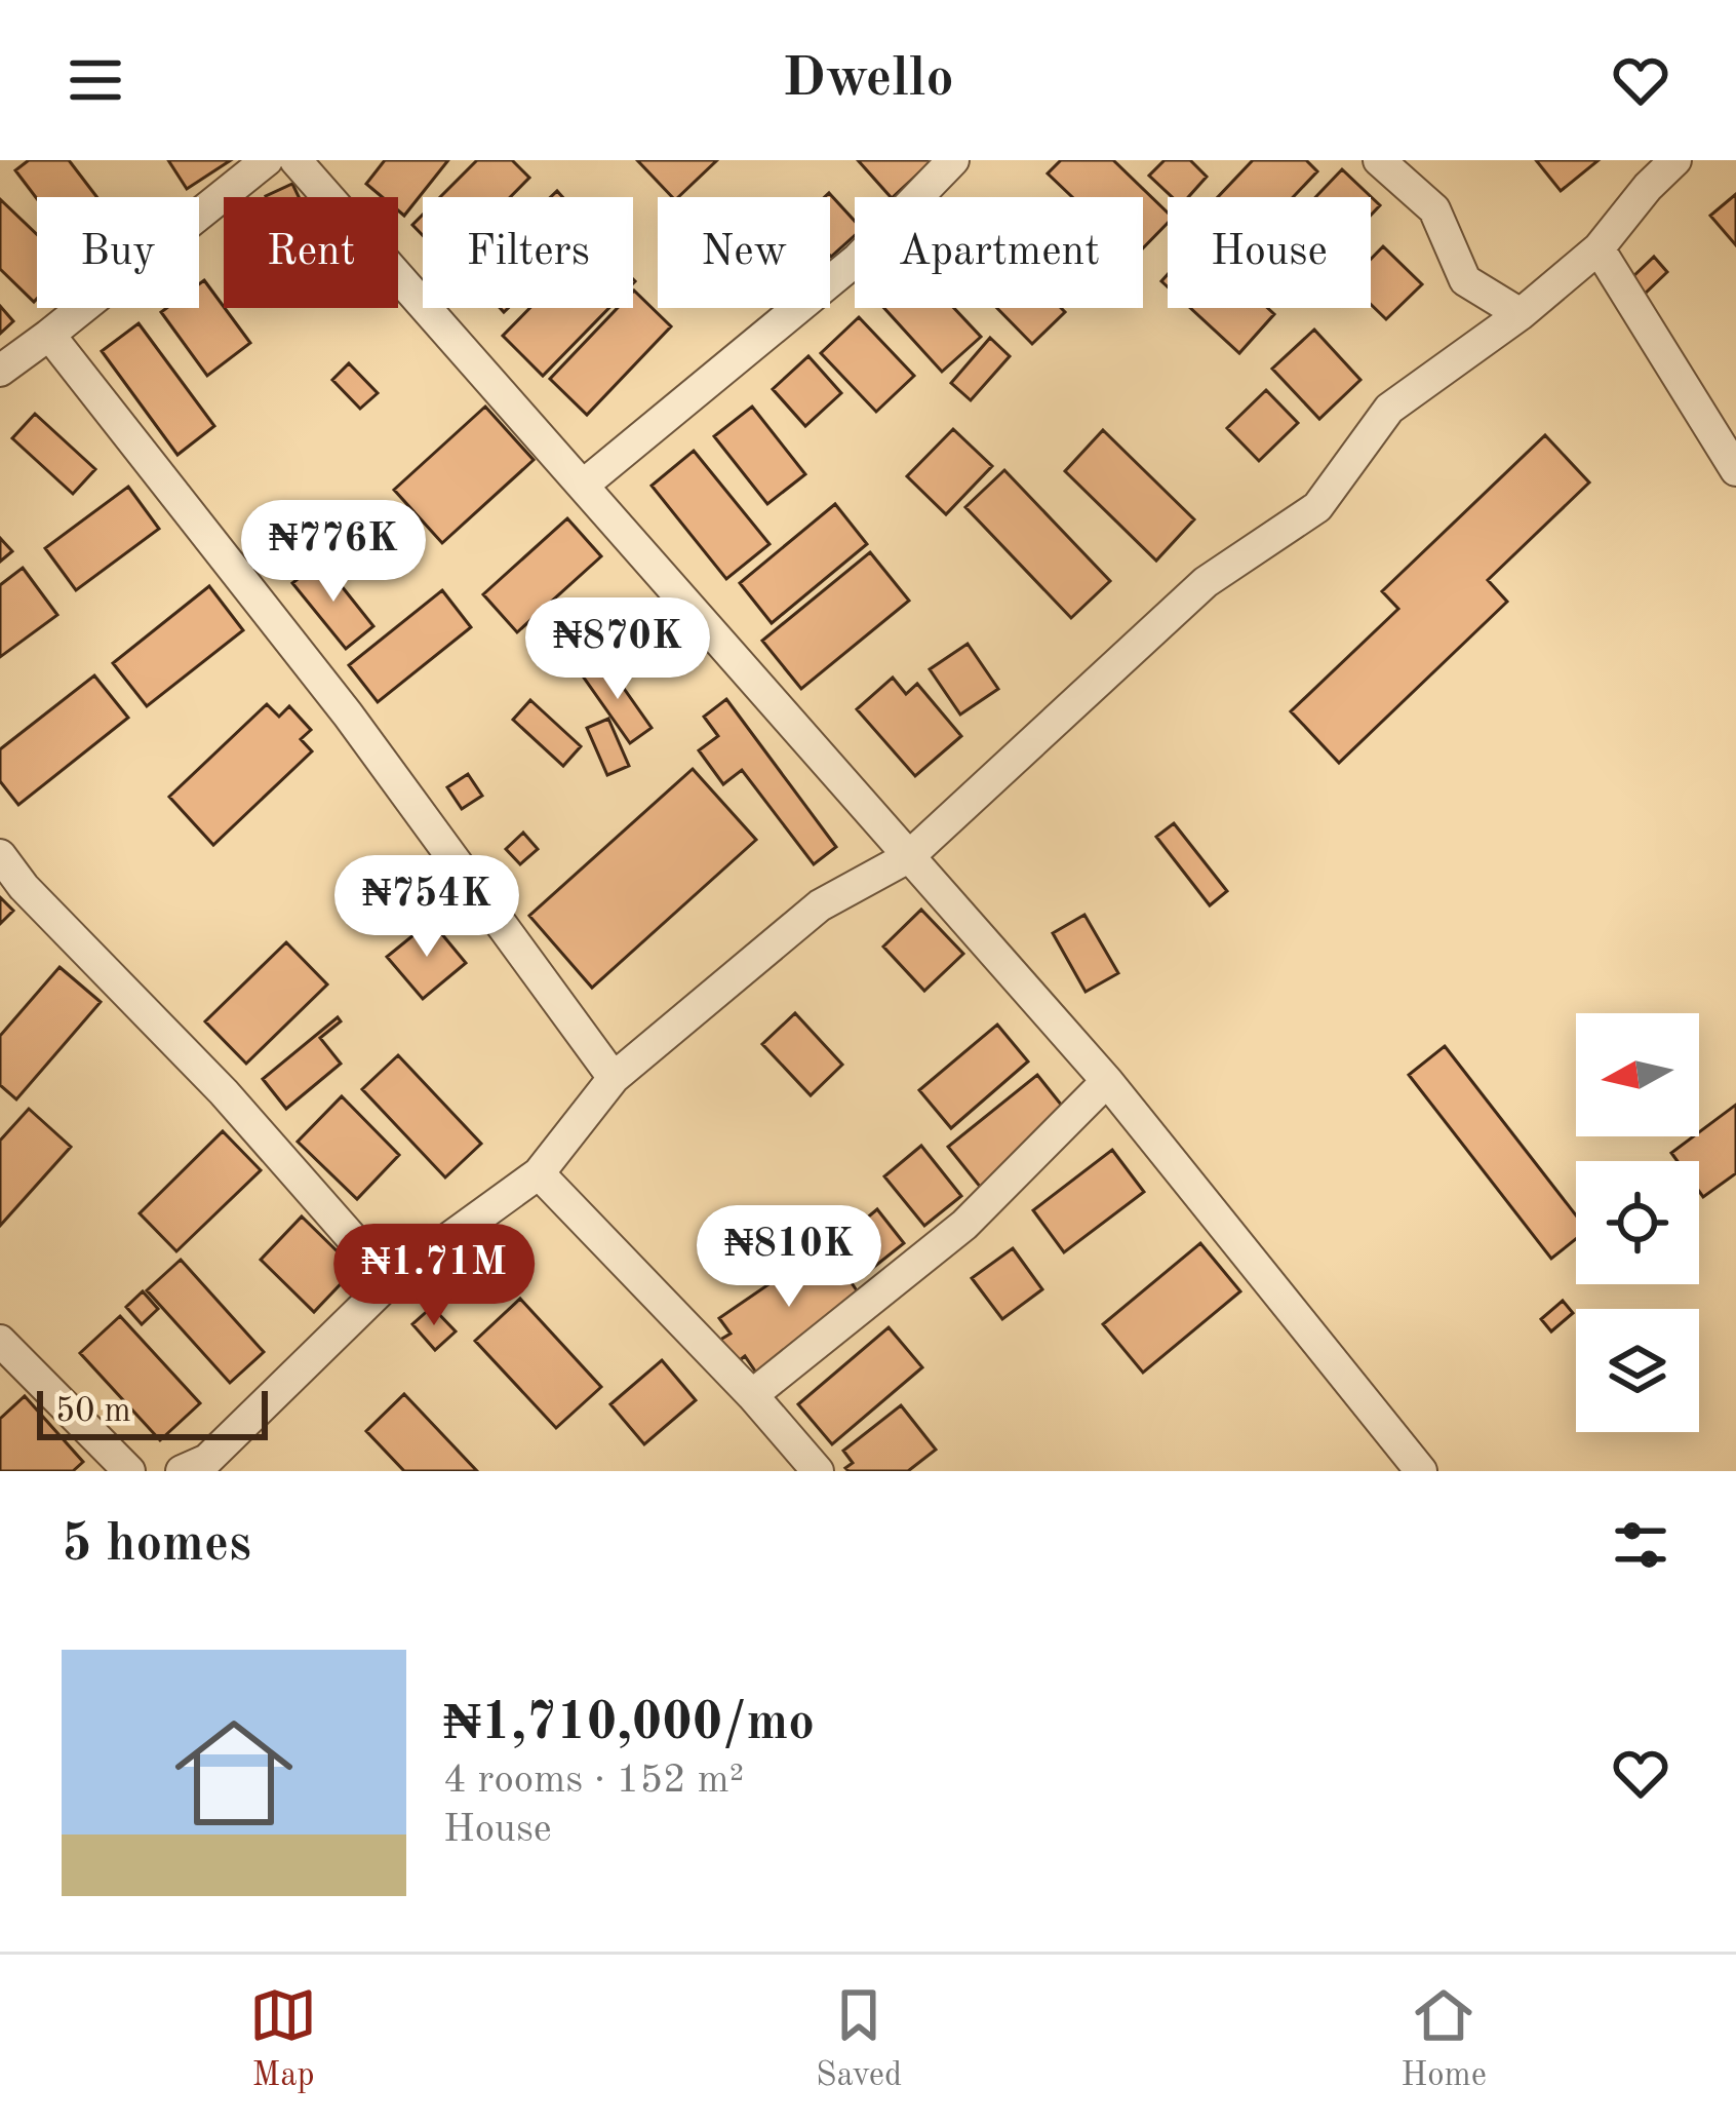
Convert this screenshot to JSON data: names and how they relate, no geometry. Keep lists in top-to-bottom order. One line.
{"scale_bar":"50 m","north":"left","page":{"header":"Dwello","chip":["Buy","Rent","Filters","New","Apartment","House"],"price":["₦776K","₦870K","₦754K","₦810K","₦1.71M"],"scale":"50 m","heading":"5 homes","list":[{"name":"₦1,710,000/mo","note":"4 rooms · 152 m² · House"}],"tabs":["Map","Saved","Home"]}}
